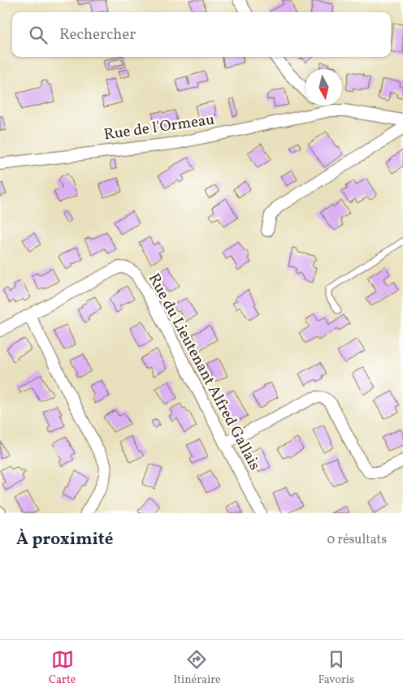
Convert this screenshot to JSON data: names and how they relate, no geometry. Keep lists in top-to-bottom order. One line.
{"streets":{"street":["Rue de l'Ormeau","Rue du Lieutenant Alfred Gallais"]},"north":"bottom","page":{"search":"Rechercher","heading":["À proximité","0 résultats"],"nav":["Carte","Itinéraire","Favoris"]}}
